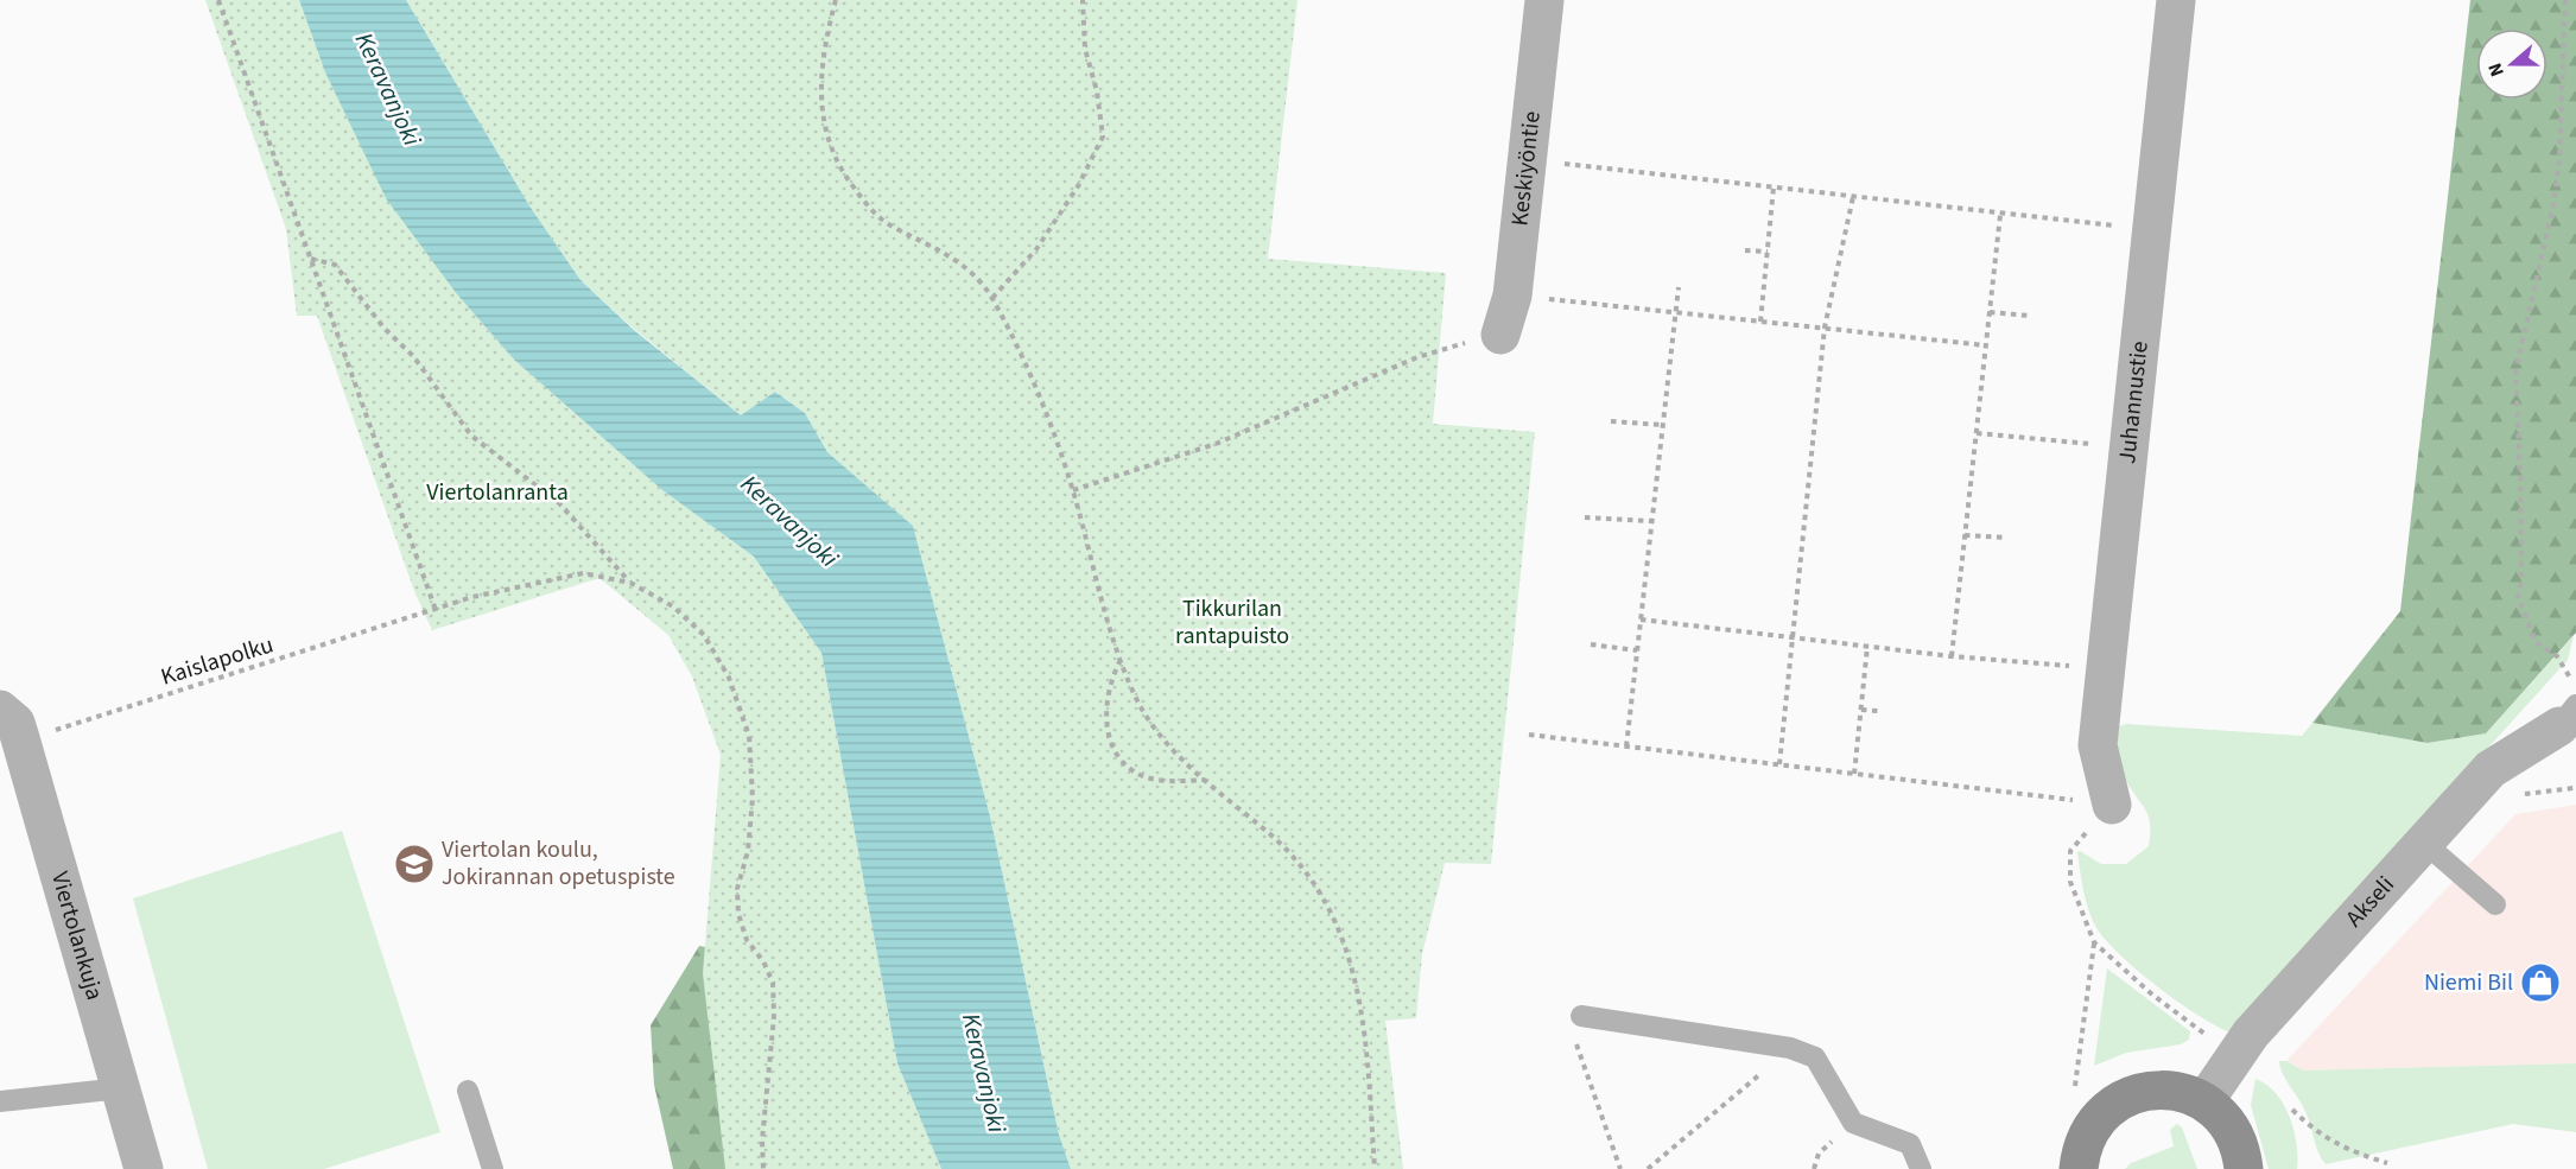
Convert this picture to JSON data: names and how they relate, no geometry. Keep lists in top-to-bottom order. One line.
{"streets":{"street":["Keskiyöntie","Juhannustie","Akseli","Viertolankuja"],"path":["Kaislapolku"]},"crossings":[["Kaislapolku","Viertolankuja"]],"water":["Keravanjoki"],"parks":["Viertolanranta","Tikkurilan rantapuisto"],"places":{"school or university":["Viertolan koulu, Jokirannan opetuspiste"],"shop":["Niemi Bil"]},"north":"left"}
